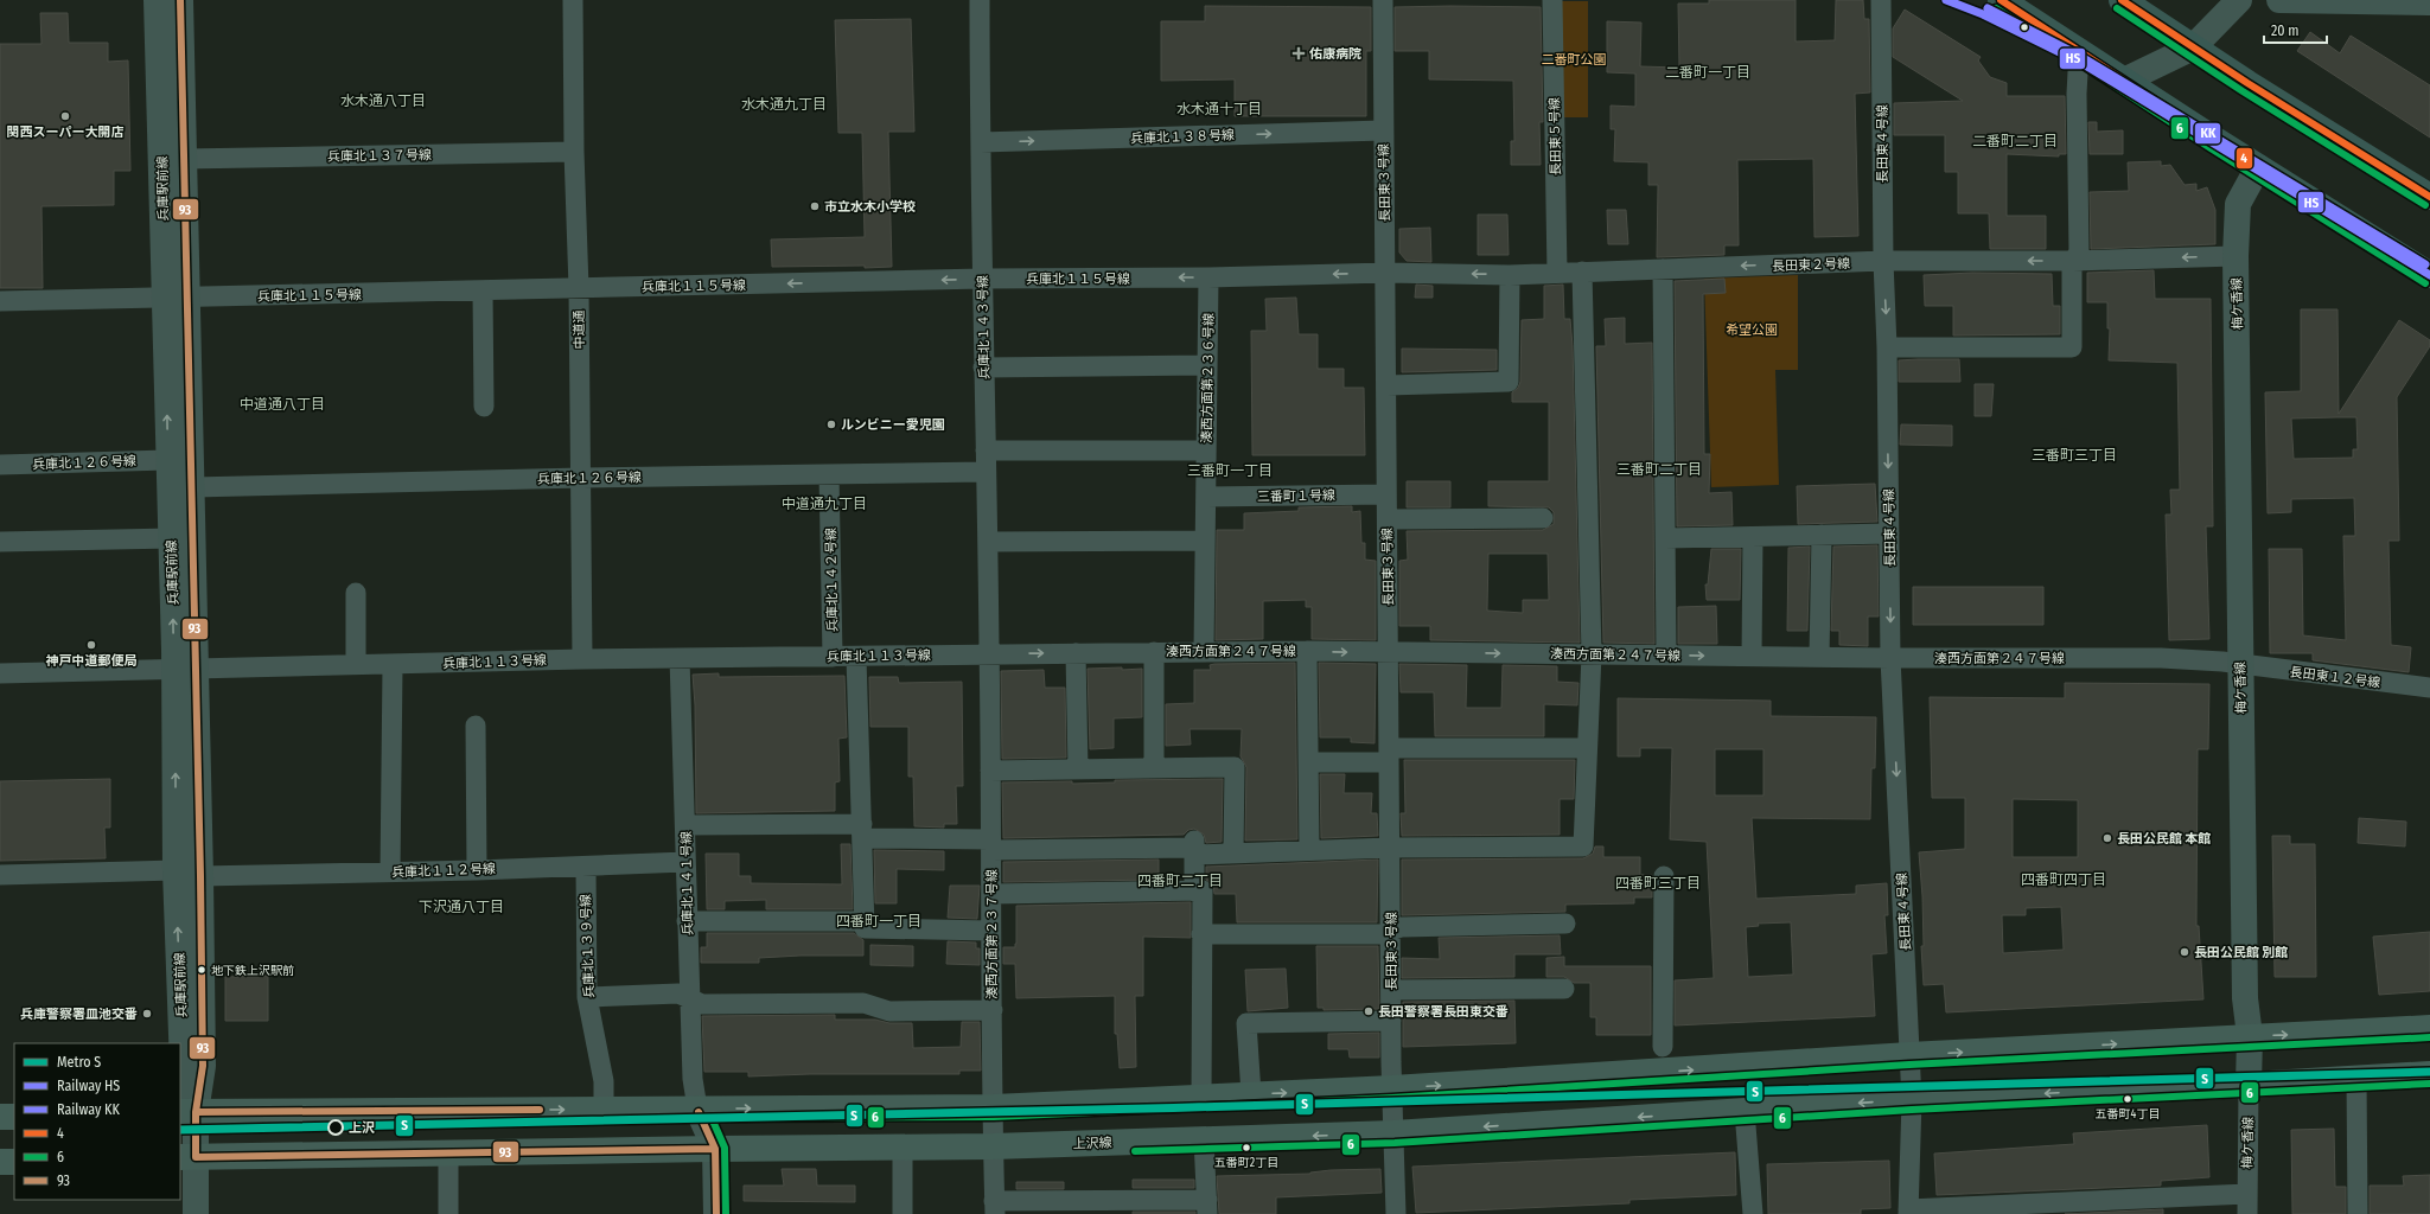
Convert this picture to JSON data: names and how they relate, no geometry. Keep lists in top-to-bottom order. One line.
{"streets":{"main road":["上沢線"],"street":["兵庫北１３８号線","長田東５号線","長田東４号線","兵庫北１３７号線","長田東３号線","兵庫駅前線","長田東２号線","兵庫北１１５号線","梅ケ香線","兵庫北１４３号線","中道通","湊西方面第２３６号線","兵庫北１２６号線","三番町１号線","兵庫北１４２号線","湊西方面第２４７号線","兵庫北１１３号線","長田東１２号線","兵庫北１１２号線","兵庫北１４１号線","湊西方面第２３７号線","兵庫北１３９号線"]},"crossings":[["兵庫北１３８号線","長田東３号線"],["兵庫北１３８号線","兵庫北１４３号線"],["長田東５号線","長田東２号線"],["長田東４号線","長田東２号線"],["長田東４号線","湊西方面第２４７号線"],["長田東４号線","上沢線"],["兵庫北１３７号線","兵庫駅前線"],["兵庫北１３７号線","中道通"],["長田東３号線","長田東２号線"],["長田東３号線","兵庫北１１５号線"],["長田東３号線","三番町１号線"],["長田東３号線","湊西方面第２４７号線"],["長田東３号線","上沢線"],["兵庫駅前線","兵庫北１１５号線"],["兵庫駅前線","兵庫北１２６号線"],["兵庫駅前線","兵庫北１１３号線"],["兵庫駅前線","兵庫北１１２号線"],["長田東２号線","兵庫北１１５号線"],["長田東２号線","梅ケ香線"],["兵庫北１１５号線","兵庫北１４３号線"],["兵庫北１１５号線","中道通"],["兵庫北１１５号線","湊西方面第２３６号線"],["梅ケ香線","湊西方面第２４７号線"],["梅ケ香線","長田東１２号線"],["梅ケ香線","上沢線"],["兵庫北１４３号線","兵庫北１２６号線"],["兵庫北１４３号線","湊西方面第２４７号線"],["兵庫北１４３号線","兵庫北１１３号線"],["兵庫北１４３号線","湊西方面第２３７号線"],["中道通","兵庫北１２６号線"],["中道通","兵庫北１１３号線"],["湊西方面第２３６号線","三番町１号線"],["湊西方面第２３６号線","湊西方面第２４７号線"],["兵庫北１２６号線","兵庫北１４２号線"],["兵庫北１４２号線","兵庫北１１３号線"],["湊西方面第２４７号線","兵庫北１１３号線"],["湊西方面第２４７号線","長田東１２号線"],["湊西方面第２４７号線","湊西方面第２３７号線"],["兵庫北１１３号線","兵庫北１４１号線"],["兵庫北１１３号線","湊西方面第２３７号線"],["兵庫北１１２号線","兵庫北１４１号線"],["兵庫北１１２号線","兵庫北１３９号線"],["湊西方面第２３７号線","上沢線"]],"one_way":["兵庫北１３８号線","長田東２号線"],"districts":["二番町一丁目","水木通八丁目","水木通九丁目","水木通十丁目","二番町二丁目","中道通八丁目","三番町三丁目","三番町二丁目","三番町一丁目","中道通九丁目","四番町四丁目","四番町二丁目","四番町三丁目","下沢通八丁目","四番町一丁目"],"parks":["二番町公園","希望公園"],"places":{"health":["佑康病院"],"other":["関西スーパー大開店","市立水木小学校","ルンビニー愛児園","神戸中道郵便局","長田公民館 本館","長田公民館 別館","地下鉄上沢駅前","長田警察署長田東交番","兵庫警察署皿池交番","五番町4丁目","上沢","五番町2丁目"]},"lines":["rail line HS","transit line 4","transit line 93","rail line KK","transit line 6","metro line S"],"legend":["Metro S","Railway HS","Railway KK","4","6","93"],"scale_bar":"20 m"}
